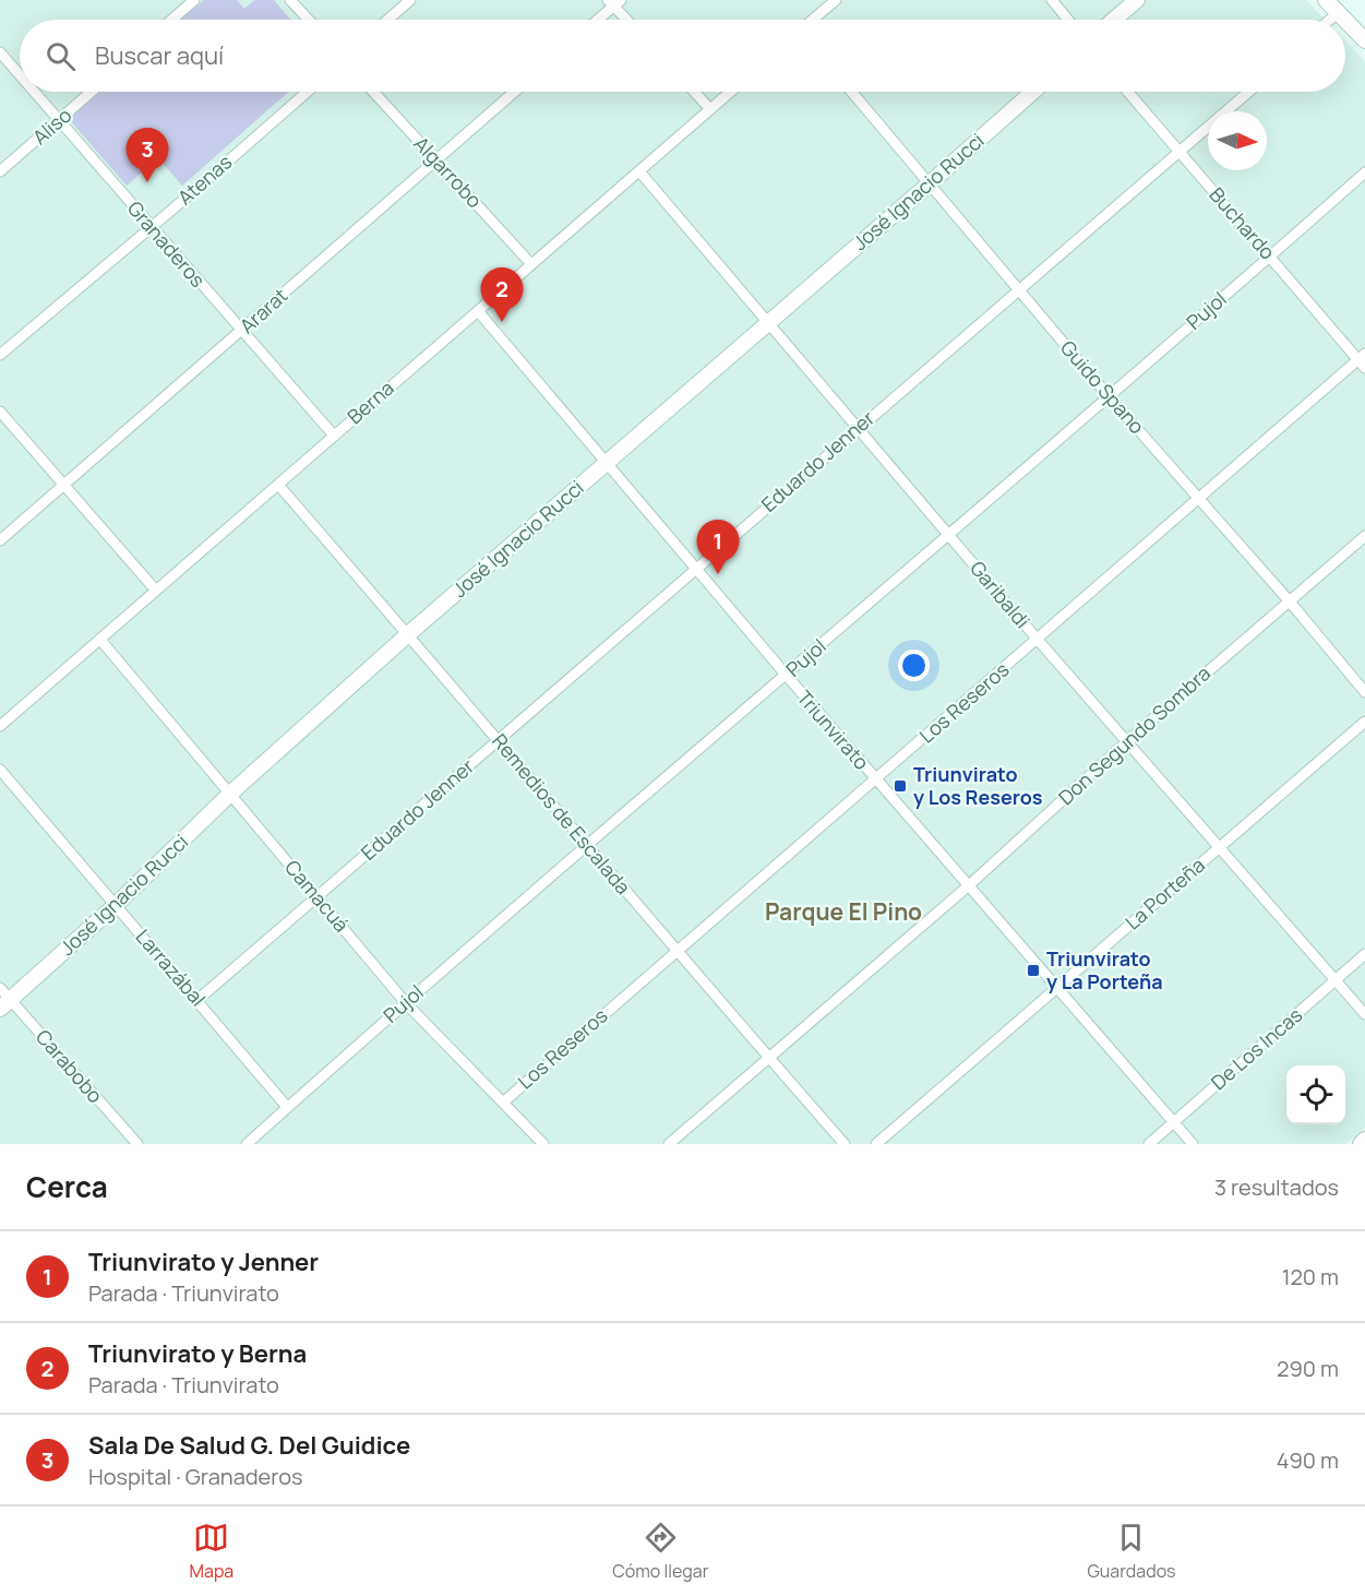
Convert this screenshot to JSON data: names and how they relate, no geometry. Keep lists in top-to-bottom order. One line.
{"streets":{"street":["Aliso","Algarrobo","Atenas","José Ignacio Rucci","Buchardo","Granaderos","Ararat","Pujol","Guido Spano","Berna","Eduardo Jenner","Garibaldi","Los Reseros","Triunvirato","Don Segundo Sombra","Remedios de Escalada","La Porteña","Camacuá","Larrazábal","De Los Incas","Carabobo"]},"crossings":[["Aliso","Granaderos"],["Algarrobo","Ararat"],["Algarrobo","Berna"],["Atenas","Granaderos"],["José Ignacio Rucci","Guido Spano"],["José Ignacio Rucci","Garibaldi"],["José Ignacio Rucci","Triunvirato"],["José Ignacio Rucci","Remedios de Escalada"],["José Ignacio Rucci","Camacuá"],["José Ignacio Rucci","Larrazábal"],["José Ignacio Rucci","Carabobo"],["Buchardo","Pujol"],["Buchardo","Eduardo Jenner"],["Buchardo","Los Reseros"],["Granaderos","Ararat"],["Granaderos","Berna"],["Pujol","Guido Spano"],["Pujol","Garibaldi"],["Pujol","Triunvirato"],["Pujol","Remedios de Escalada"],["Pujol","Camacuá"],["Pujol","Larrazábal"],["Guido Spano","Eduardo Jenner"],["Guido Spano","Los Reseros"],["Guido Spano","Don Segundo Sombra"],["Berna","Garibaldi"],["Berna","Triunvirato"],["Berna","Remedios de Escalada"],["Berna","Camacuá"],["Eduardo Jenner","Garibaldi"],["Eduardo Jenner","Triunvirato"],["Eduardo Jenner","Remedios de Escalada"],["Eduardo Jenner","Camacuá"],["Eduardo Jenner","Larrazábal"],["Garibaldi","Los Reseros"],["Garibaldi","Don Segundo Sombra"],["Garibaldi","La Porteña"],["Garibaldi","De Los Incas"],["Los Reseros","Triunvirato"],["Los Reseros","Remedios de Escalada"],["Los Reseros","Camacuá"],["Triunvirato","Don Segundo Sombra"],["Triunvirato","La Porteña"],["Triunvirato","De Los Incas"],["Don Segundo Sombra","Remedios de Escalada"]],"districts":["Parque El Pino"],"places":{"transit":["Triunvirato y Los Reseros","Triunvirato y La Porteña"]},"north":"right","page":{"search":"Buscar aquí","pins":["3","2","1"],"heading":["Cerca","3 resultados"],"list":[{"mark":"1","name":"Triunvirato y Jenner","note":"Parada · Triunvirato","value":"120 m"},{"mark":"2","name":"Triunvirato y Berna","note":"Parada · Triunvirato","value":"290 m"},{"mark":"3","name":"Sala De Salud G. Del Guidice","note":"Hospital · Granaderos","value":"490 m"}],"nav":["Mapa","Cómo llegar","Guardados"]}}
